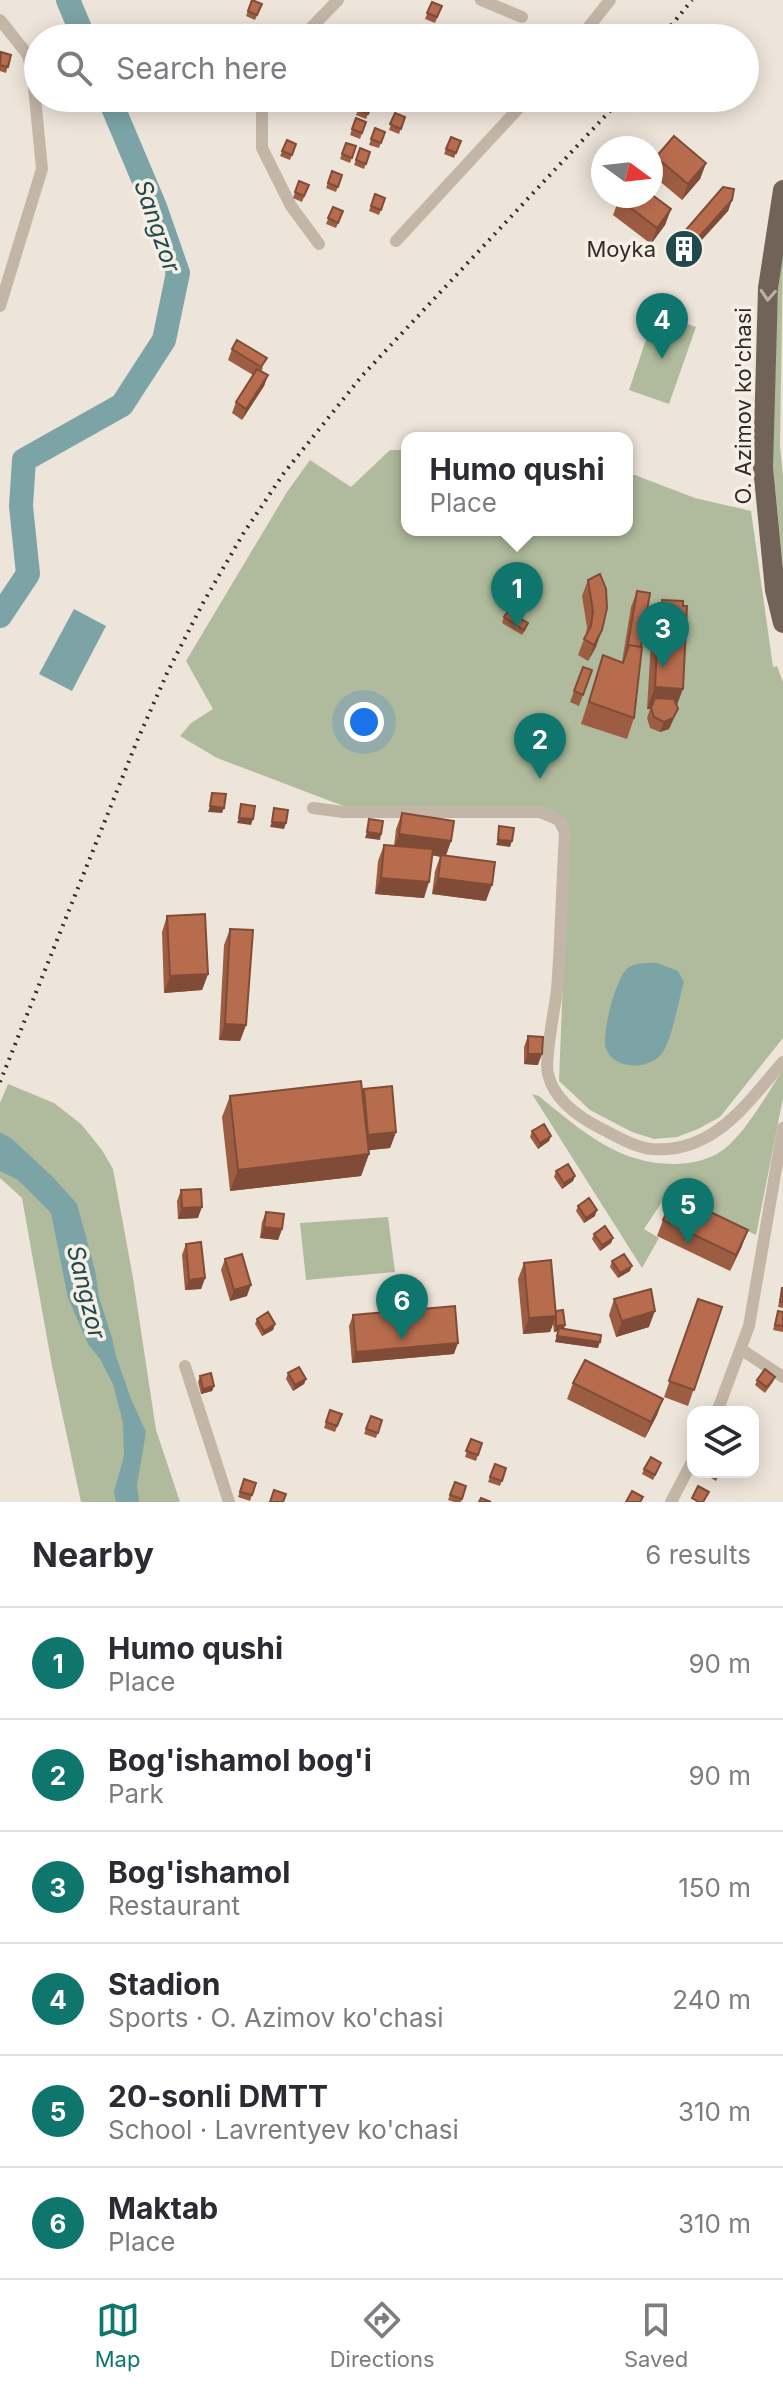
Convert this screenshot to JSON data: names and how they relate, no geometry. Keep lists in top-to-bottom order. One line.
{"streets":{"main road":["O. Azimov ko'chasi"]},"one_way":["O. Azimov ko'chasi"],"water":["Sangzor"],"places":{"building":["Moyka"]},"north":"right","page":{"search":"Search here","pins":["4","1","3","2","5","6"],"popup":["Humo qushi","Place"],"heading":["Nearby","6 results"],"list":[{"mark":"1","name":"Humo qushi","note":"Place","value":"90 m"},{"mark":"2","name":"Bog'ishamol bog'i","note":"Park","value":"90 m"},{"mark":"3","name":"Bog'ishamol","note":"Restaurant","value":"150 m"},{"mark":"4","name":"Stadion","note":"Sports · O. Azimov ko'chasi","value":"240 m"},{"mark":"5","name":"20-sonli DMTT","note":"School · Lavrentyev ko'chasi","value":"310 m"},{"mark":"6","name":"Maktab","note":"Place","value":"310 m"}],"nav":["Map","Directions","Saved"]}}
